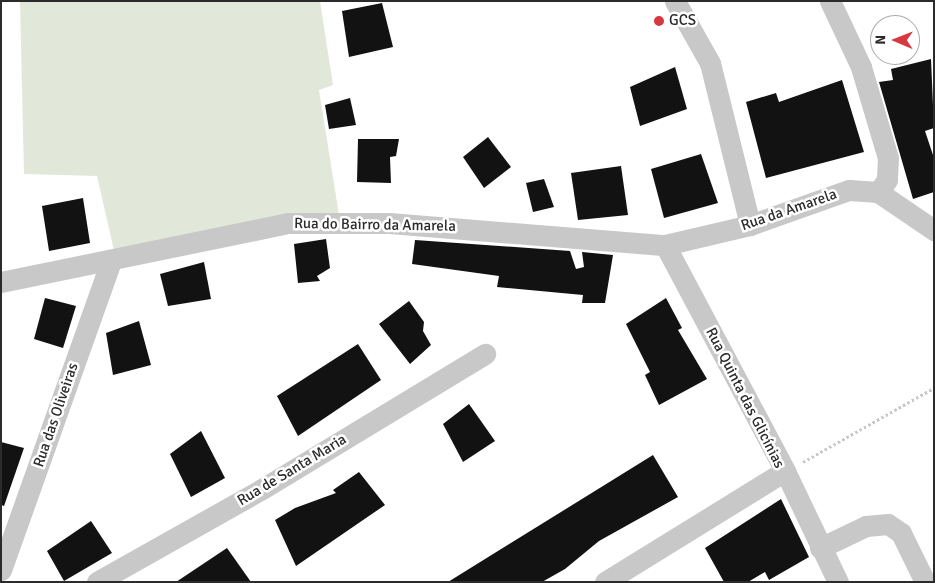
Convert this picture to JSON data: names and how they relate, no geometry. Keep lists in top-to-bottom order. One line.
{"streets":{"street":["Rua da Amarela","Rua do Bairro da Amarela","Rua Quinta das Glicínias","Rua das Oliveiras","Rua de Santa Maria"]},"crossings":[["Rua da Amarela","Rua do Bairro da Amarela"],["Rua da Amarela","Rua Quinta das Glicínias"],["Rua do Bairro da Amarela","Rua Quinta das Glicínias"],["Rua do Bairro da Amarela","Rua das Oliveiras"]],"places":["GCS"],"north":"left"}
